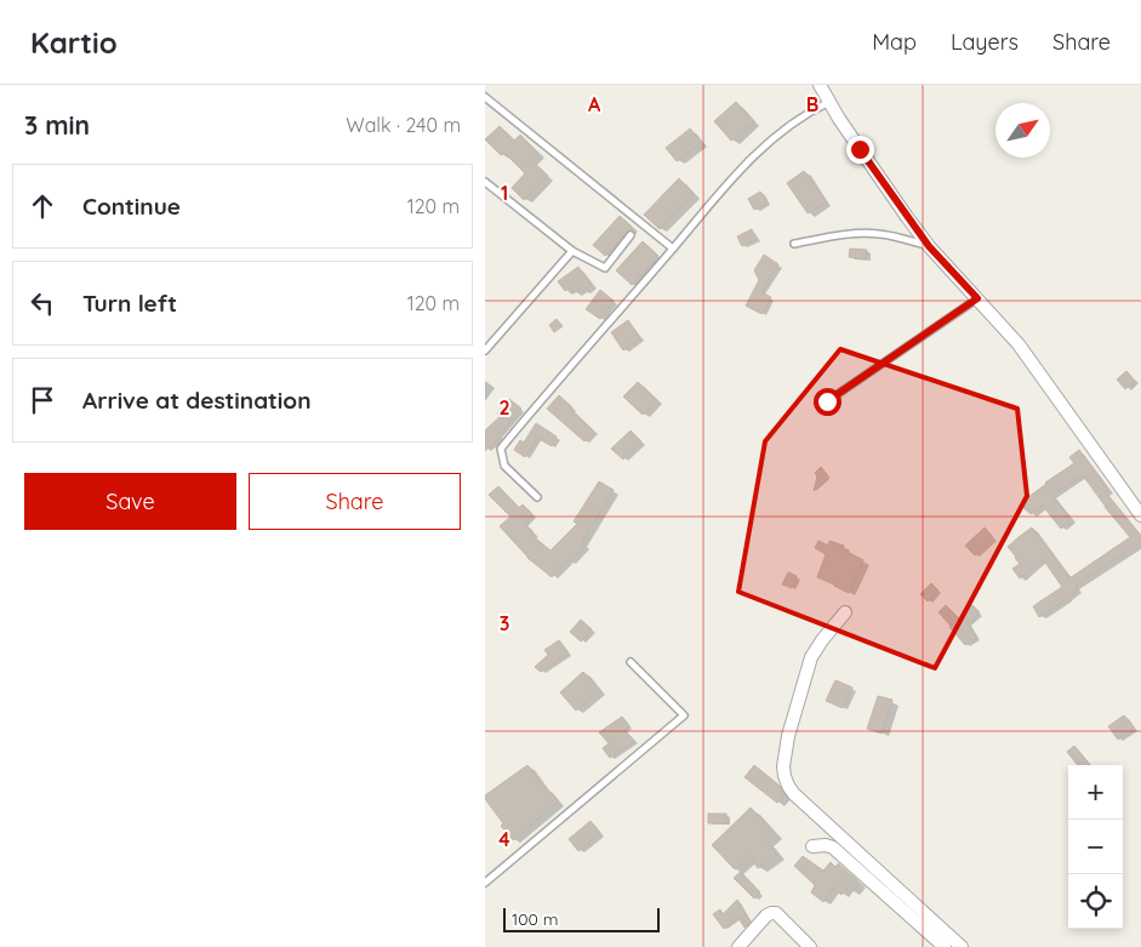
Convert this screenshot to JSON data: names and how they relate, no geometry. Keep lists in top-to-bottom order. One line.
{"scale_bar":"100 m","north":"top right","page":{"header":"Kartio","nav":["Map","Layers","Share"],"heading":["3 min","Walk · 240 m"],"list":[["Continue","120 m"],["Turn left","120 m"],"Arrive at destination"],"buttons":["Save","Share"],"map_buttons":["+","−"],"scale":"100 m"},"grid":{"columns":["A","B"],"rows":["1","2","3","4"]}}
